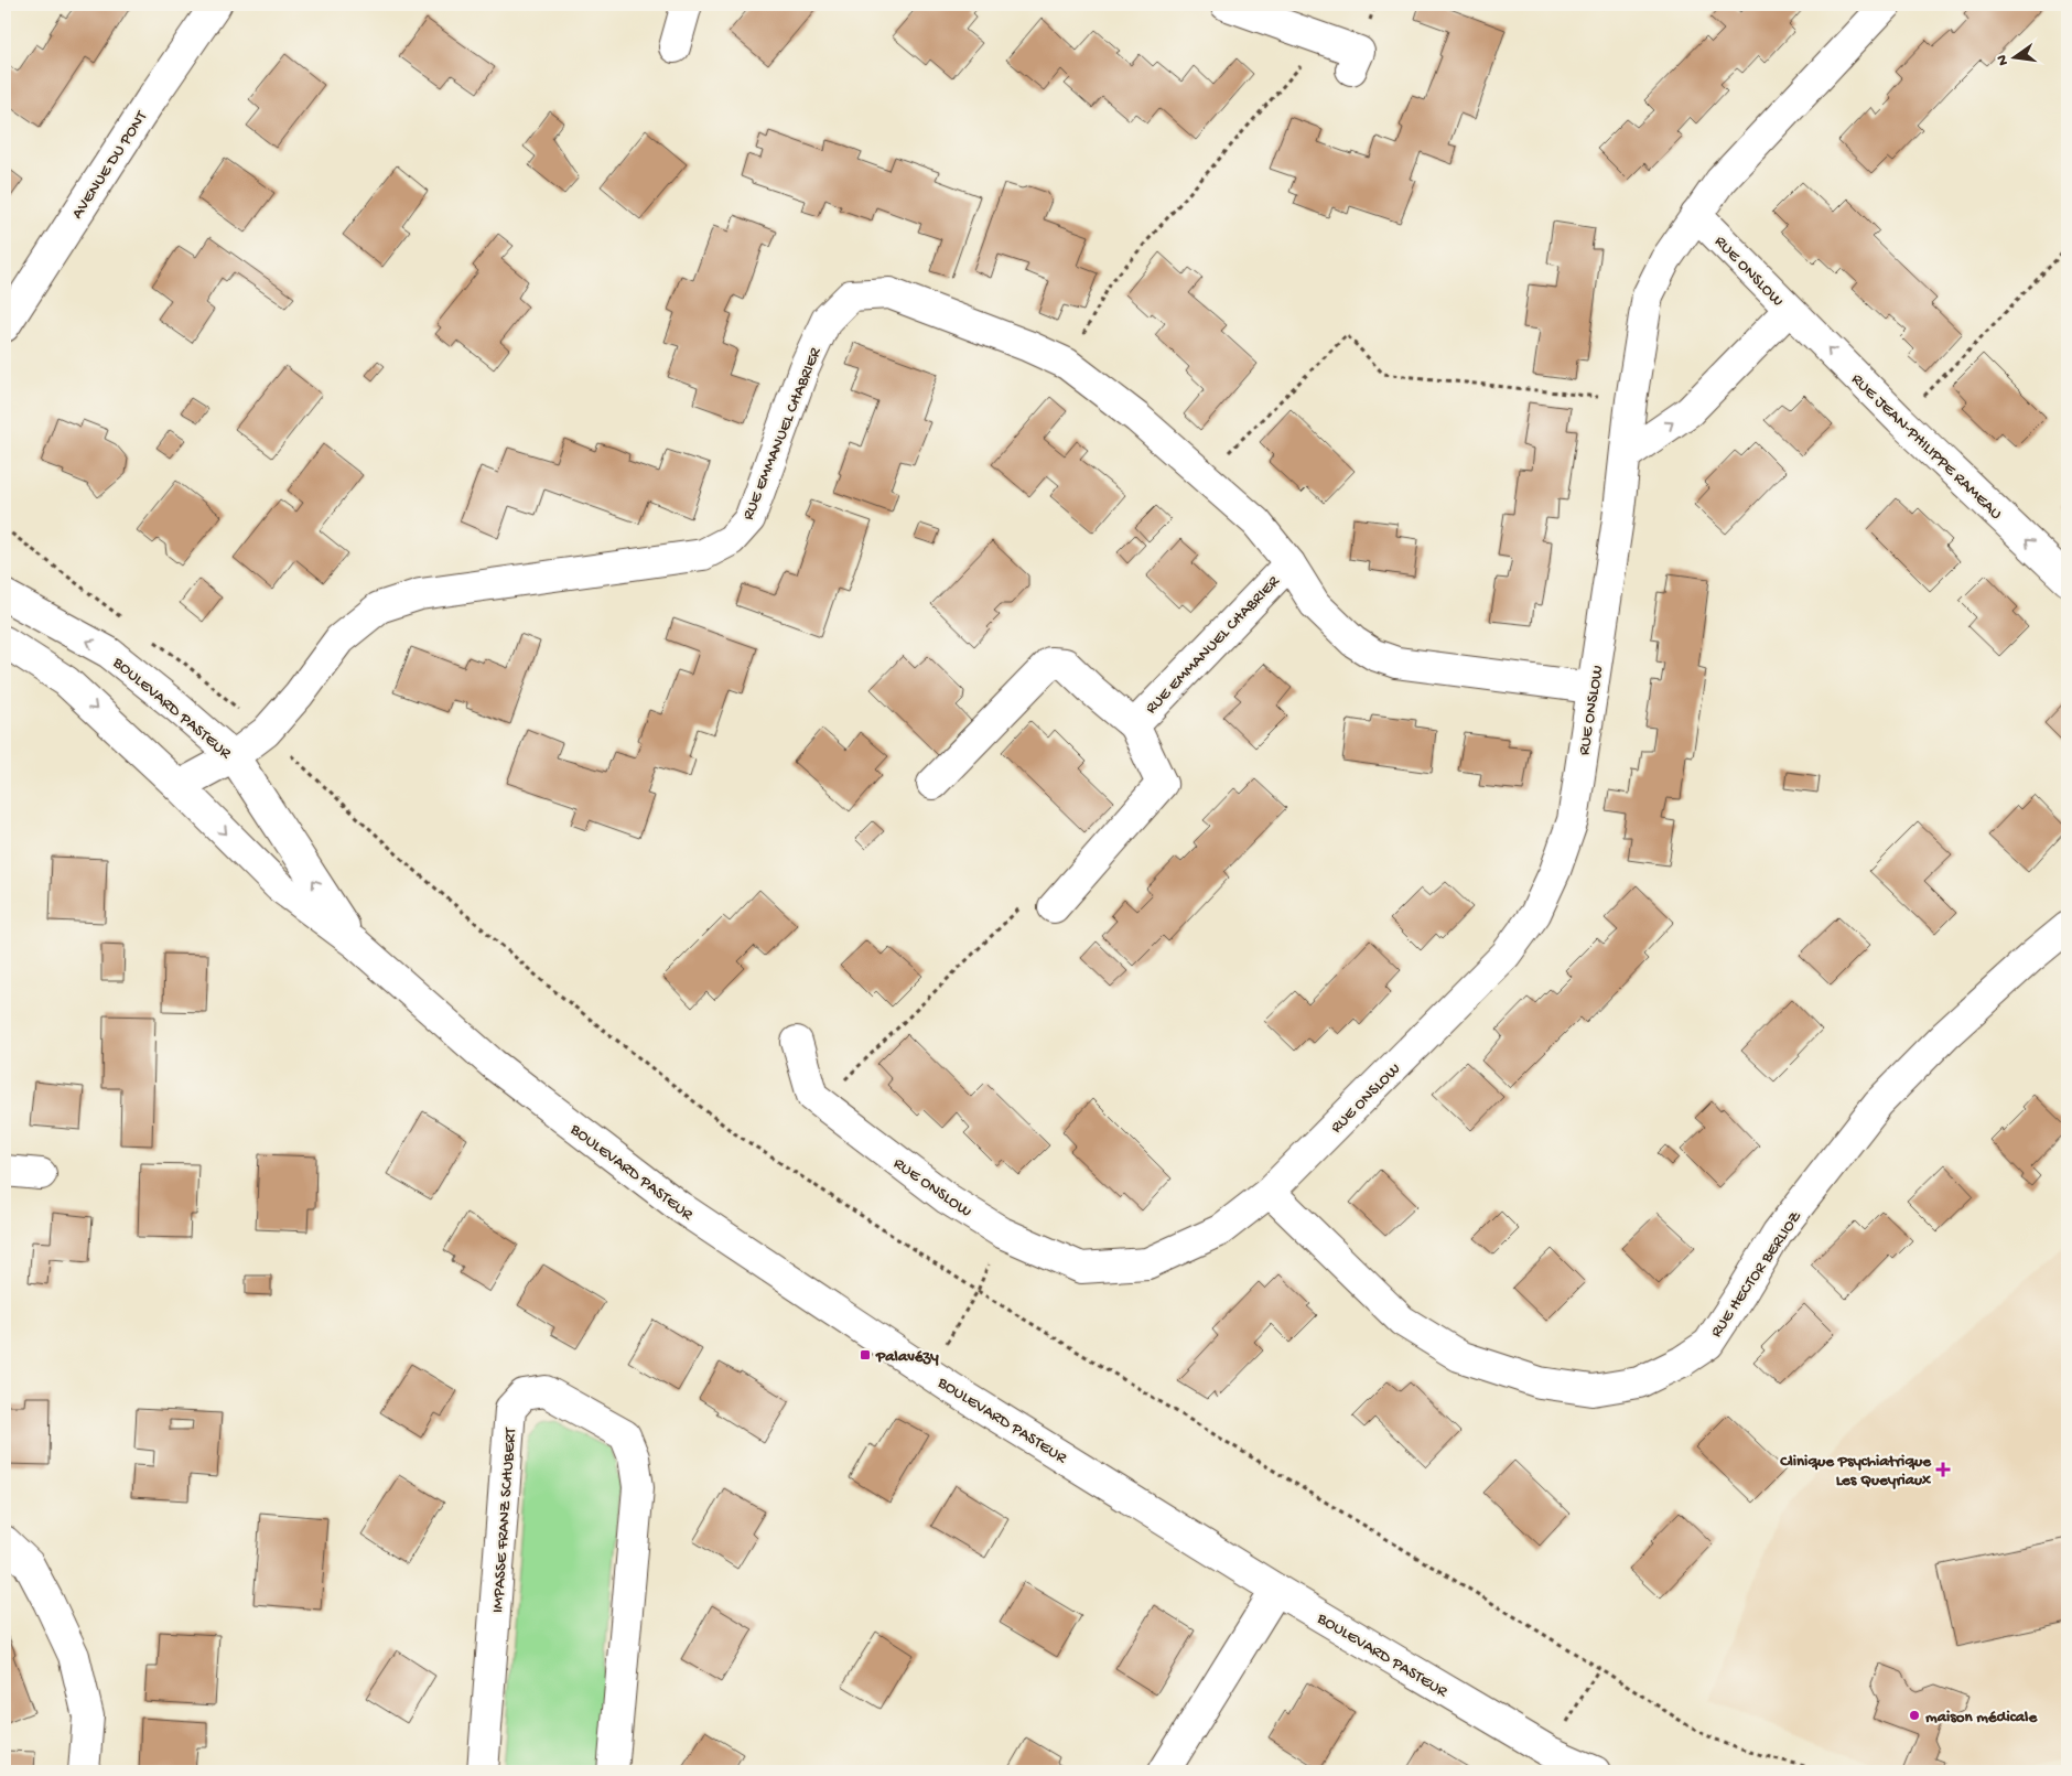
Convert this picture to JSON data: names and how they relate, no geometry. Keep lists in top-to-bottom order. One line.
{"streets":{"street":["AVENUE DU PONT","RUE ONSLOW","RUE EMMANUEL CHABRIER","RUE JEAN-PHILIPPE RAMEAU","BOULEVARD PASTEUR","RUE HECTOR BERLIOZ","IMPASSE FRANZ SCHUBERT"]},"crossings":[["RUE ONSLOW","RUE EMMANUEL CHABRIER"],["RUE ONSLOW","RUE JEAN-PHILIPPE RAMEAU"],["RUE ONSLOW","RUE HECTOR BERLIOZ"],["RUE EMMANUEL CHABRIER","BOULEVARD PASTEUR"]],"one_way":["RUE JEAN-PHILIPPE RAMEAU"],"places":{"transit":["Palavézy"],"health":["Clinique Psychiatrique Les Queyriaux"],"other":["maison médicale"]},"north":"left"}
